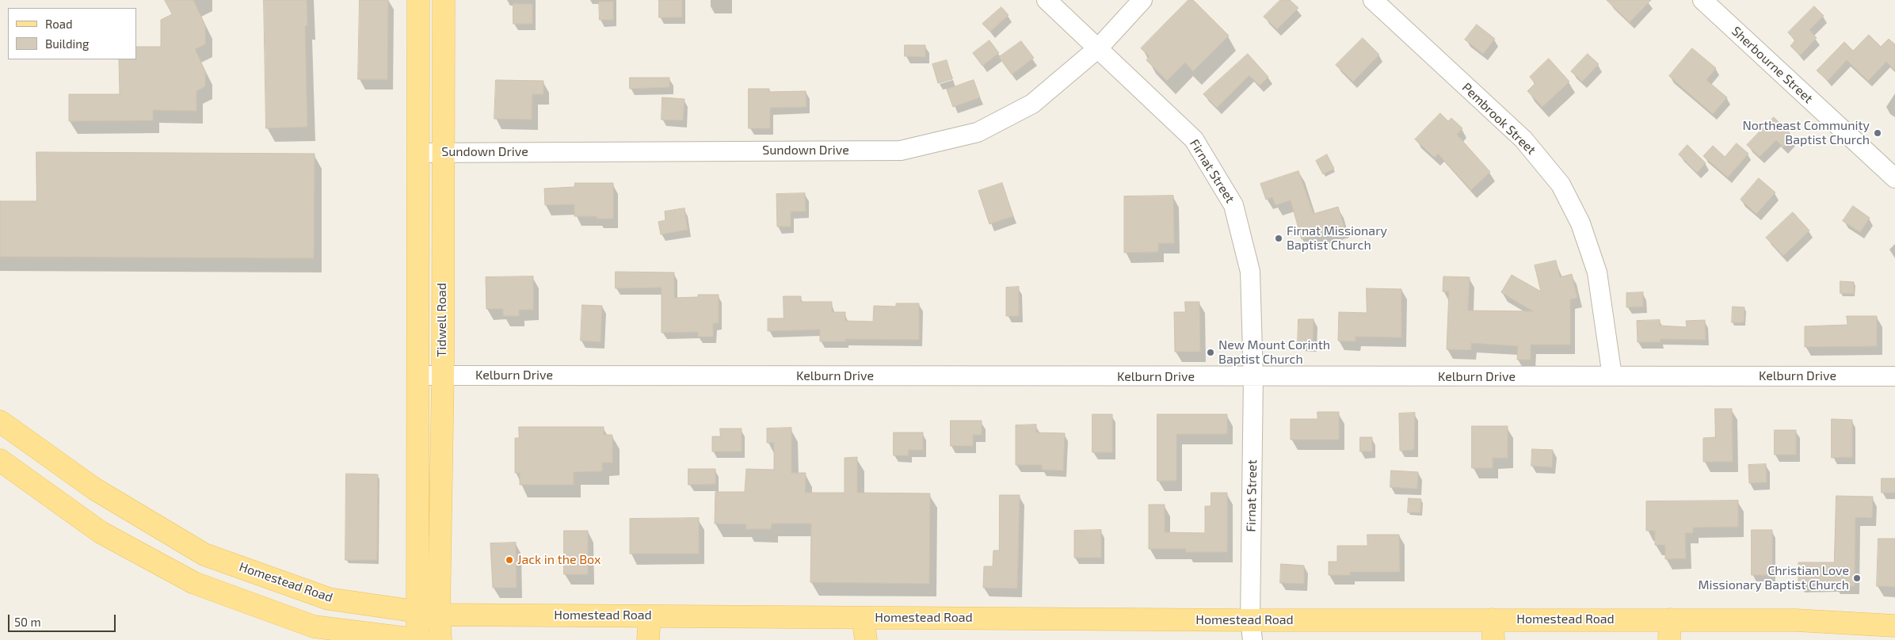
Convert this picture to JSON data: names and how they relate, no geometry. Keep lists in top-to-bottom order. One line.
{"streets":{"main road":["Tidwell Road","Homestead Road"],"street":["Sherbourne Street","Pembrook Street","Sundown Drive","Firnat Street","Kelburn Drive"]},"crossings":[["Pembrook Street","Kelburn Drive"],["Sundown Drive","Firnat Street"],["Sundown Drive","Tidwell Road"],["Firnat Street","Kelburn Drive"],["Firnat Street","Homestead Road"],["Tidwell Road","Kelburn Drive"],["Tidwell Road","Homestead Road"]],"places":["Northeast Community Baptist Church","Firnat Missionary Baptist Church","New Mount Corinth Baptist Church","Jack in the Box","Christian Love Missionary Baptist Church"],"legend":["Road","Building"],"scale_bar":"50 m"}
